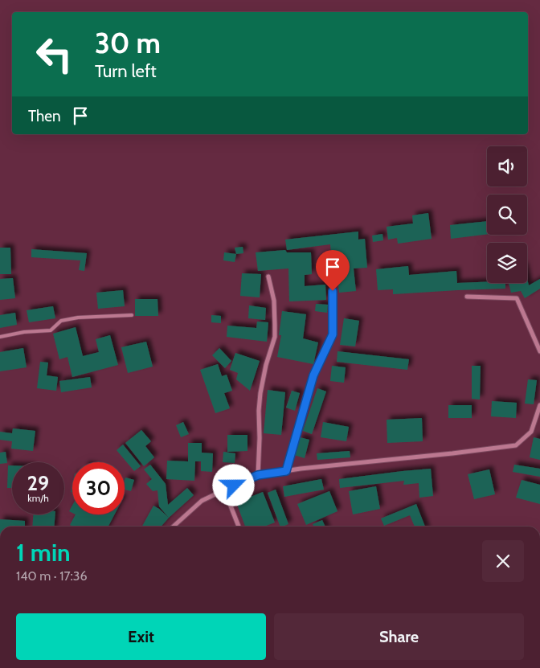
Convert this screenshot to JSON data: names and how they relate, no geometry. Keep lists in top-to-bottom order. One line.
{"page":{"turn":["30 m","Turn left"],"then":"Then","speed":"29 km/h","limit":"30","heading":["1 min","140 m · 17:36"],"buttons":["Exit","Share"]}}
